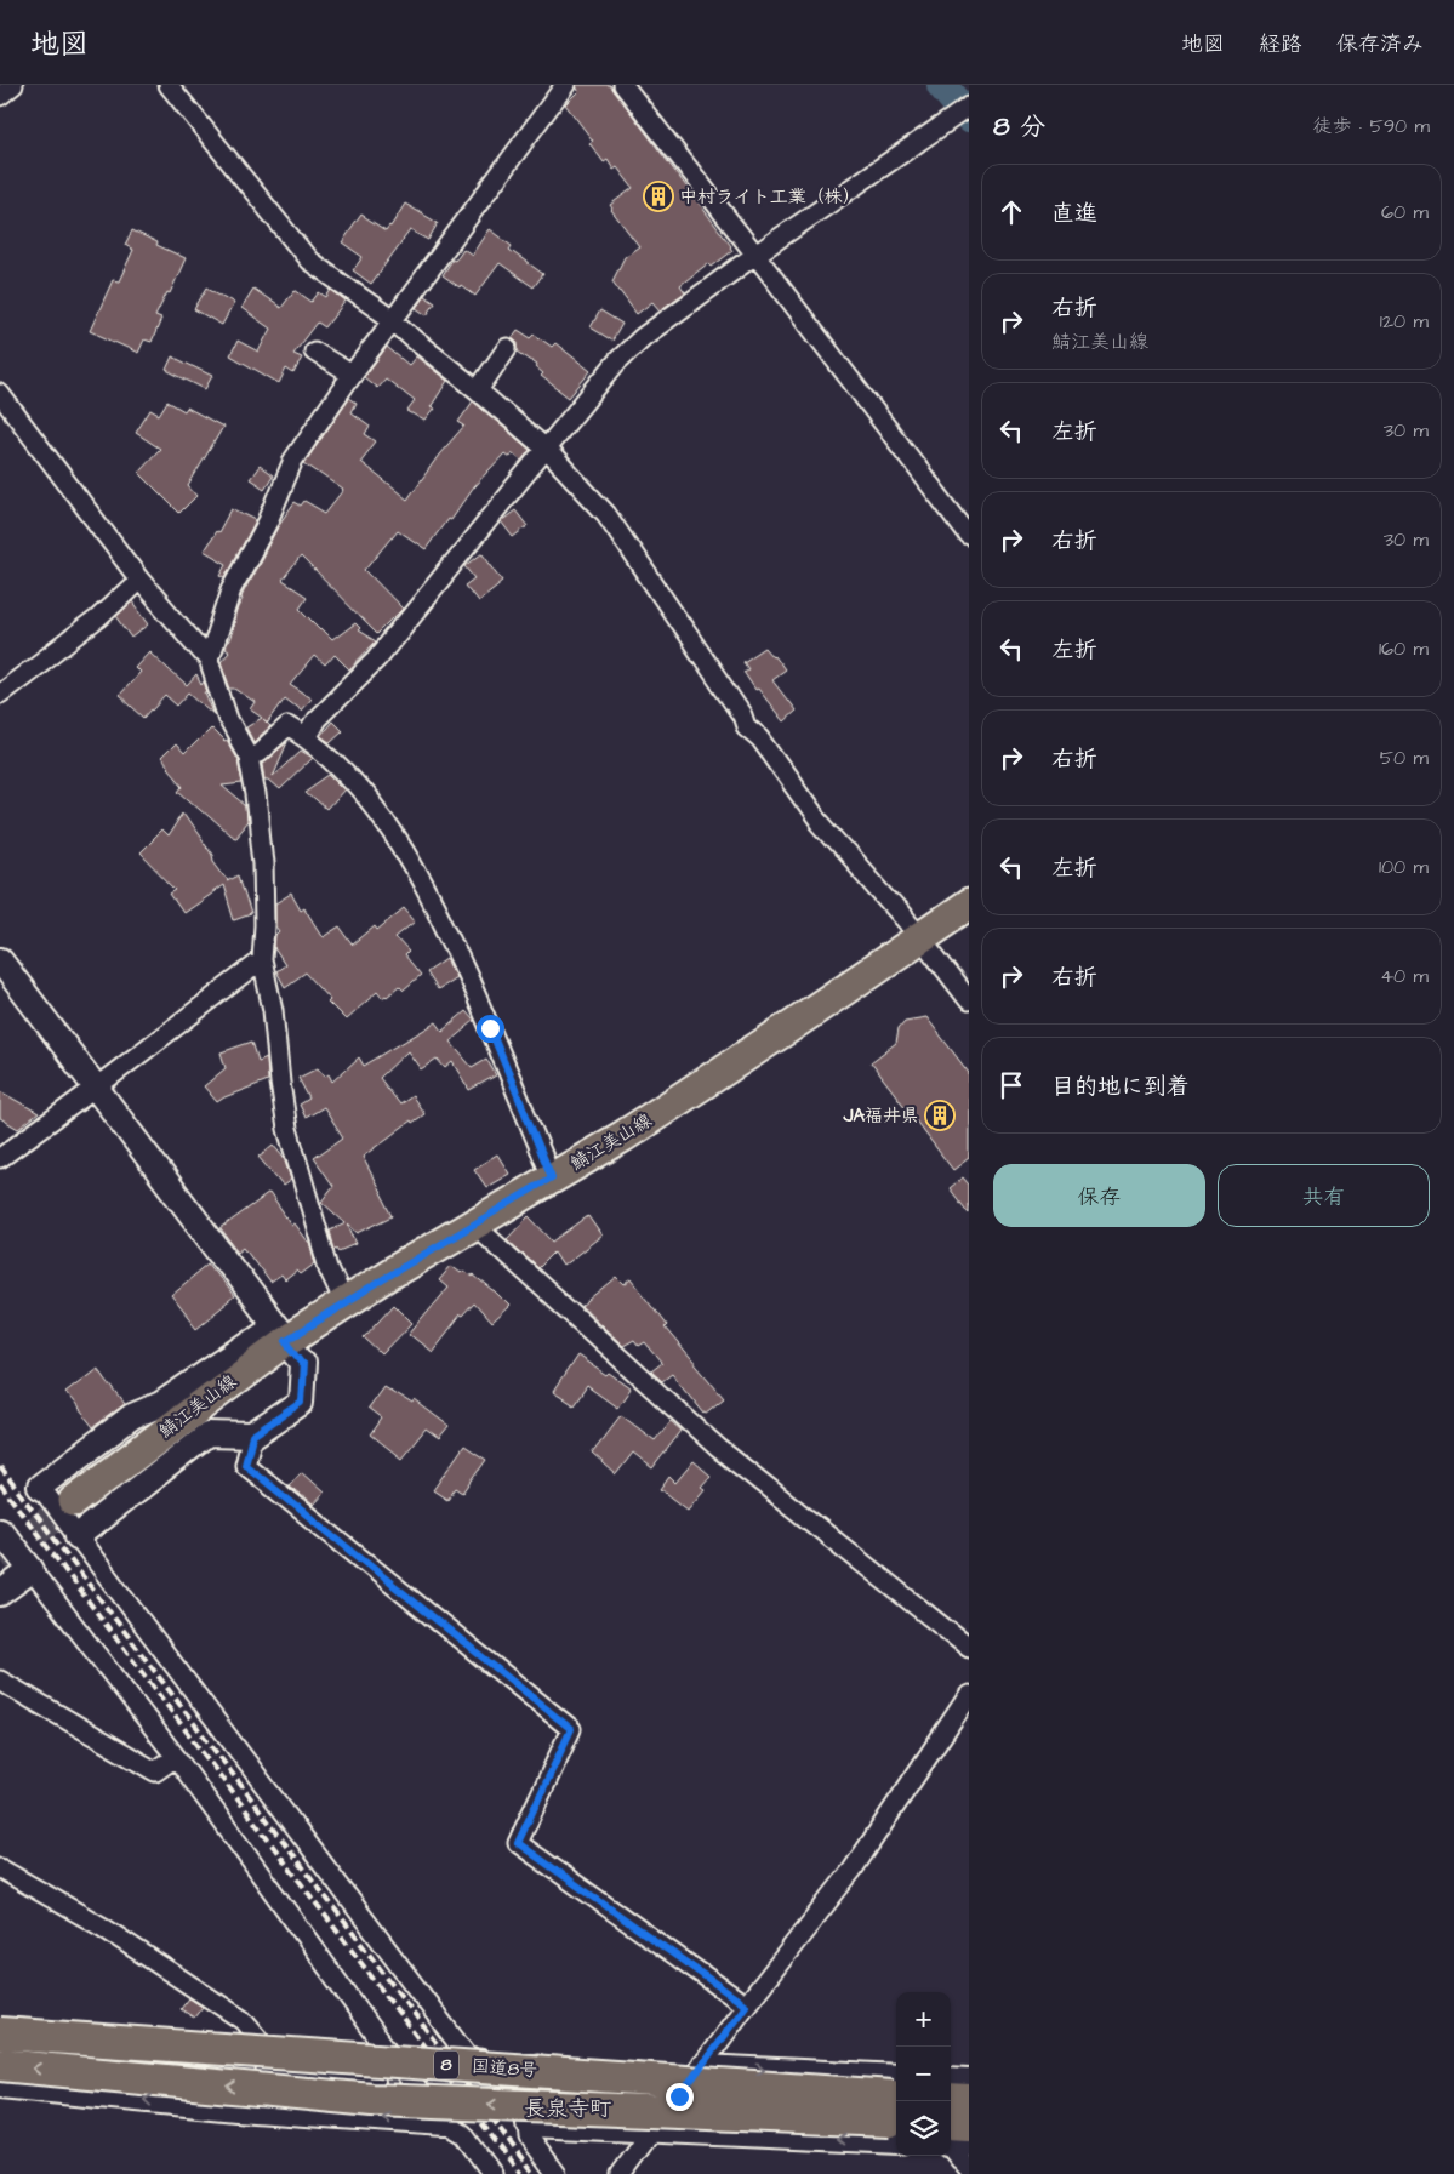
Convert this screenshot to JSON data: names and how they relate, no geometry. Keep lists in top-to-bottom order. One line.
{"streets":{"highway":["8","国道8号"],"main road":["鯖江美山線"]},"districts":["長泉寺町"],"places":{"building":["中村ライト工業（株）","JA福井県"]},"page":{"header":"地図","nav":["地図","経路","保存済み"],"heading":["8 分","徒歩 · 590 m"],"list":[["直進","60 m"],["右折","鯖江美山線","120 m"],["左折","30 m"],["右折","30 m"],["左折","160 m"],["右折","50 m"],["左折","100 m"],["右折","40 m"],"目的地に到着"],"buttons":["保存","共有"],"map_buttons":["+","−"]}}
